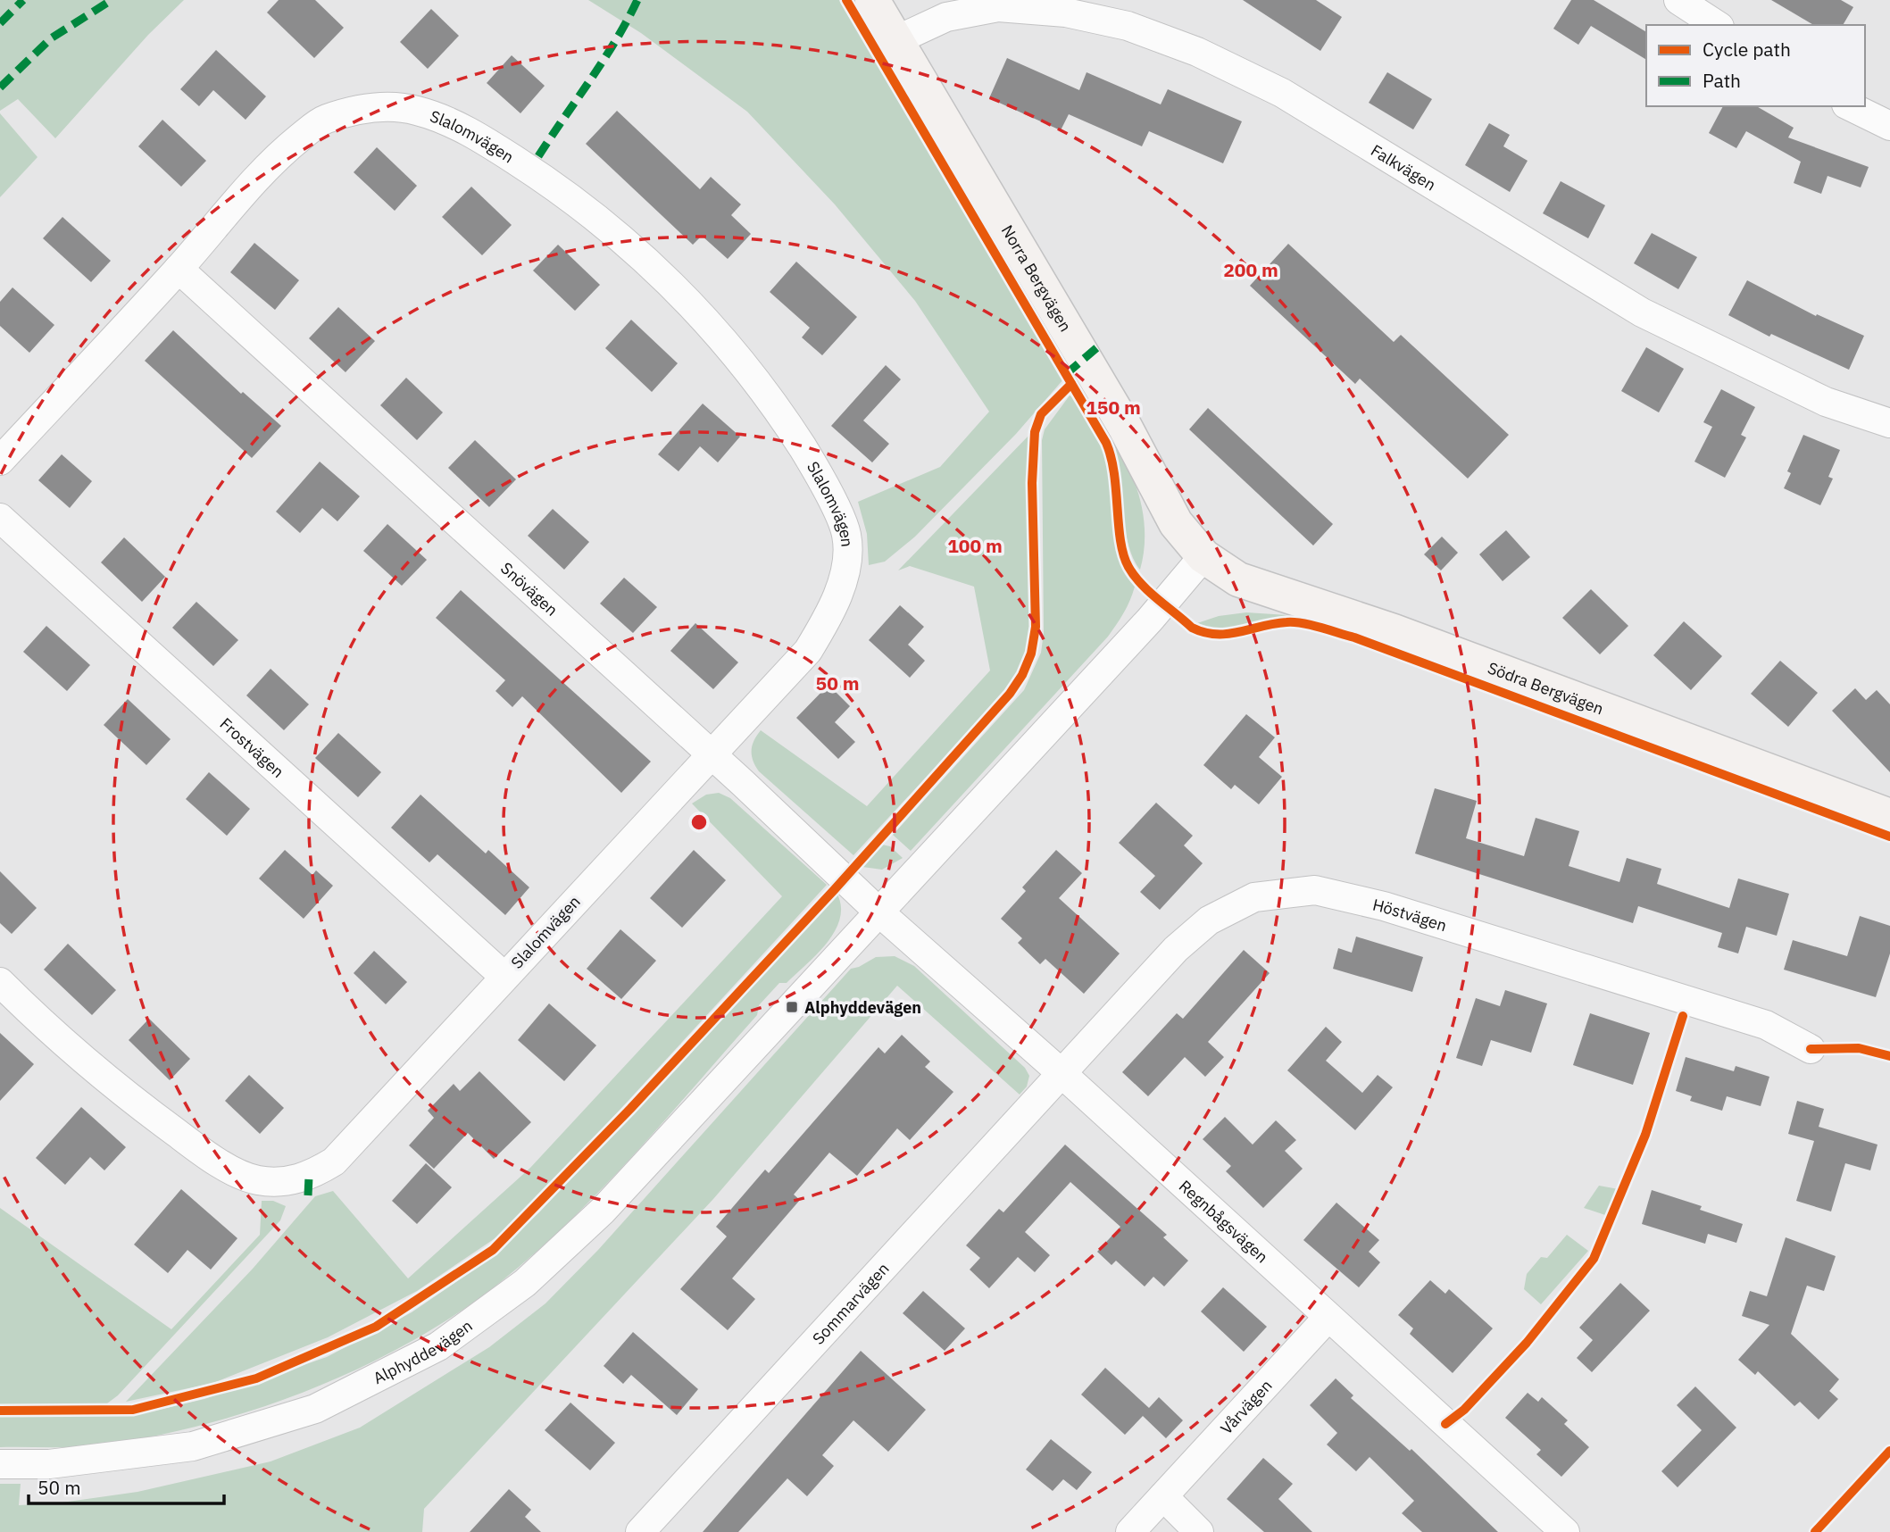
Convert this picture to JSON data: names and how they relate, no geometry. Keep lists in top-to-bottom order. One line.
{"streets":{"street":["Slalomvägen","Falkvägen","Norra Bergvägen","Snövägen","Södra Bergvägen","Frostvägen","Höstvägen","Regnbågsvägen","Sommarvägen","Alphyddevägen","Vårvägen"]},"crossings":[["Slalomvägen","Snövägen"],["Slalomvägen","Frostvägen"],["Falkvägen","Norra Bergvägen"],["Norra Bergvägen","Södra Bergvägen"],["Norra Bergvägen","Alphyddevägen"],["Snövägen","Regnbågsvägen"],["Snövägen","Alphyddevägen"],["Södra Bergvägen","Alphyddevägen"],["Höstvägen","Regnbågsvägen"],["Höstvägen","Sommarvägen"],["Regnbågsvägen","Sommarvägen"],["Regnbågsvägen","Alphyddevägen"],["Regnbågsvägen","Vårvägen"]],"places":{"transit":["Alphyddevägen"]},"legend":["Cycle path","Path"],"scale_bar":"50 m","rings":["200 m","150 m","100 m","50 m"]}
